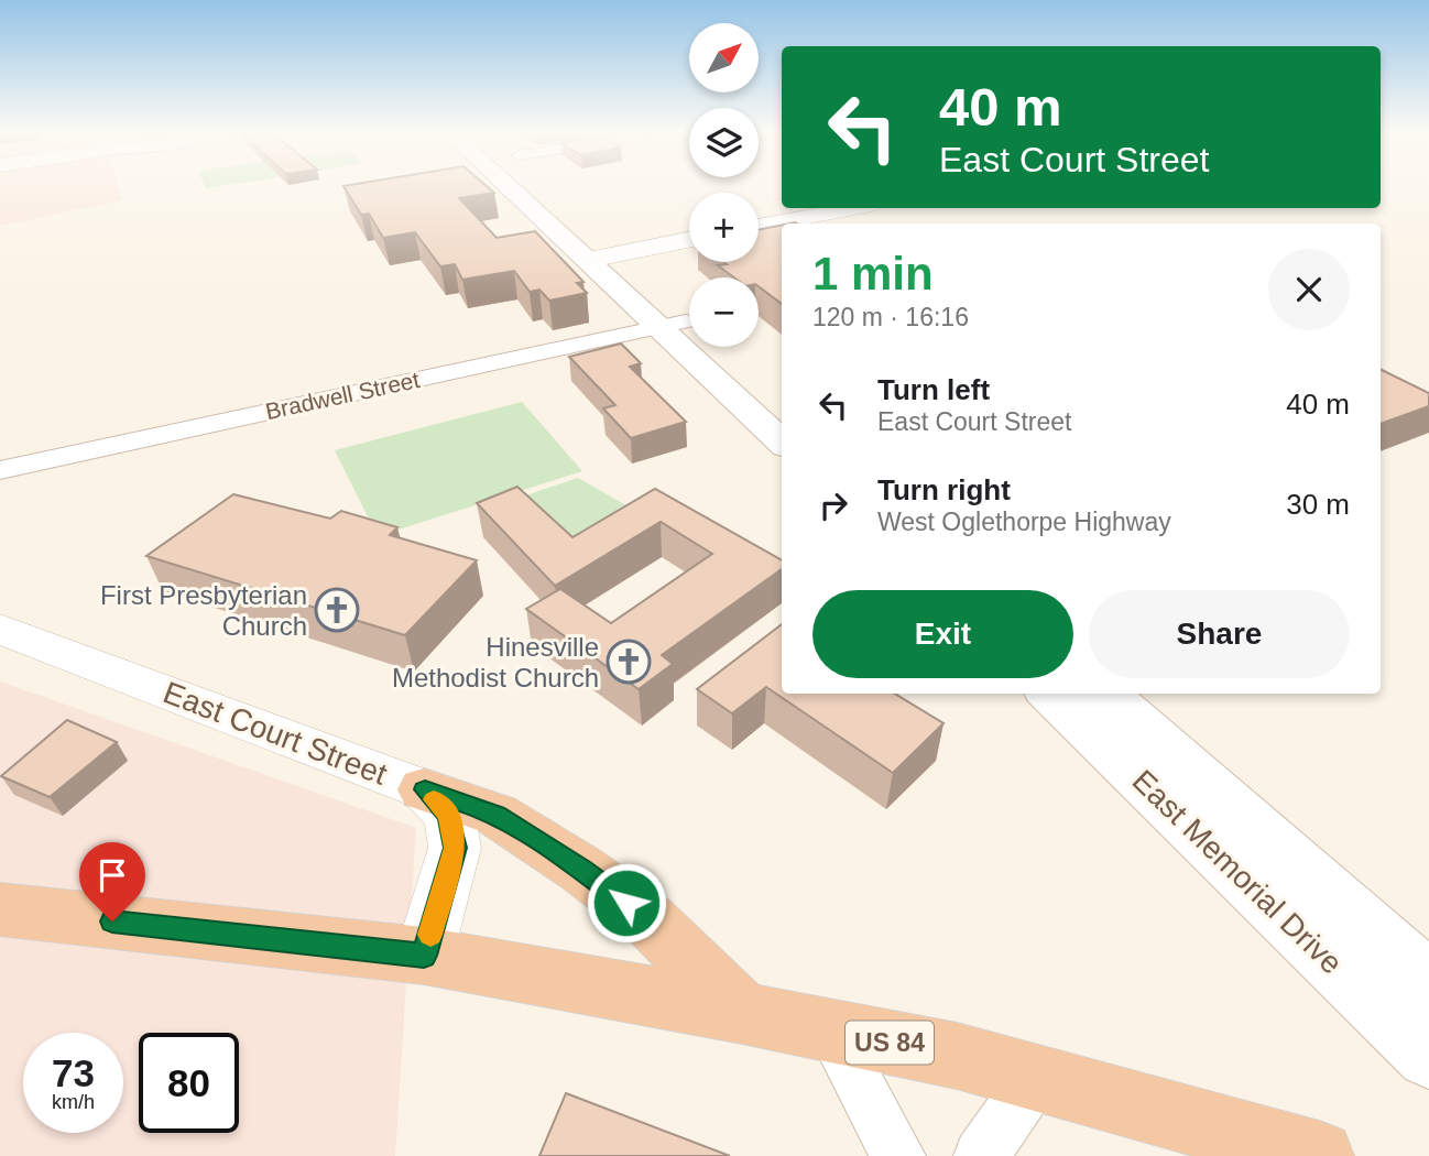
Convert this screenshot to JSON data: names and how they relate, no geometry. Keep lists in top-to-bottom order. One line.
{"streets":{"highway":["US 84"],"main road":["East Memorial Drive"],"street":["Bradwell Street","East Court Street"]},"crossings":[["East Court Street","US 84"]],"places":{"church":["First Presbyterian Church","Hinesville Methodist Church"]},"north":"top right","page":{"map_buttons":["+","−"],"turn":["40 m","East Court Street"],"heading":["1 min","120 m · 16:16"],"list":[{"name":"Turn left","note":"East Court Street","value":"40 m"},{"name":"Turn right","note":"West Oglethorpe Highway","value":"30 m"}],"buttons":["Exit","Share"],"speed":"73 km/h","limit":"80"}}
